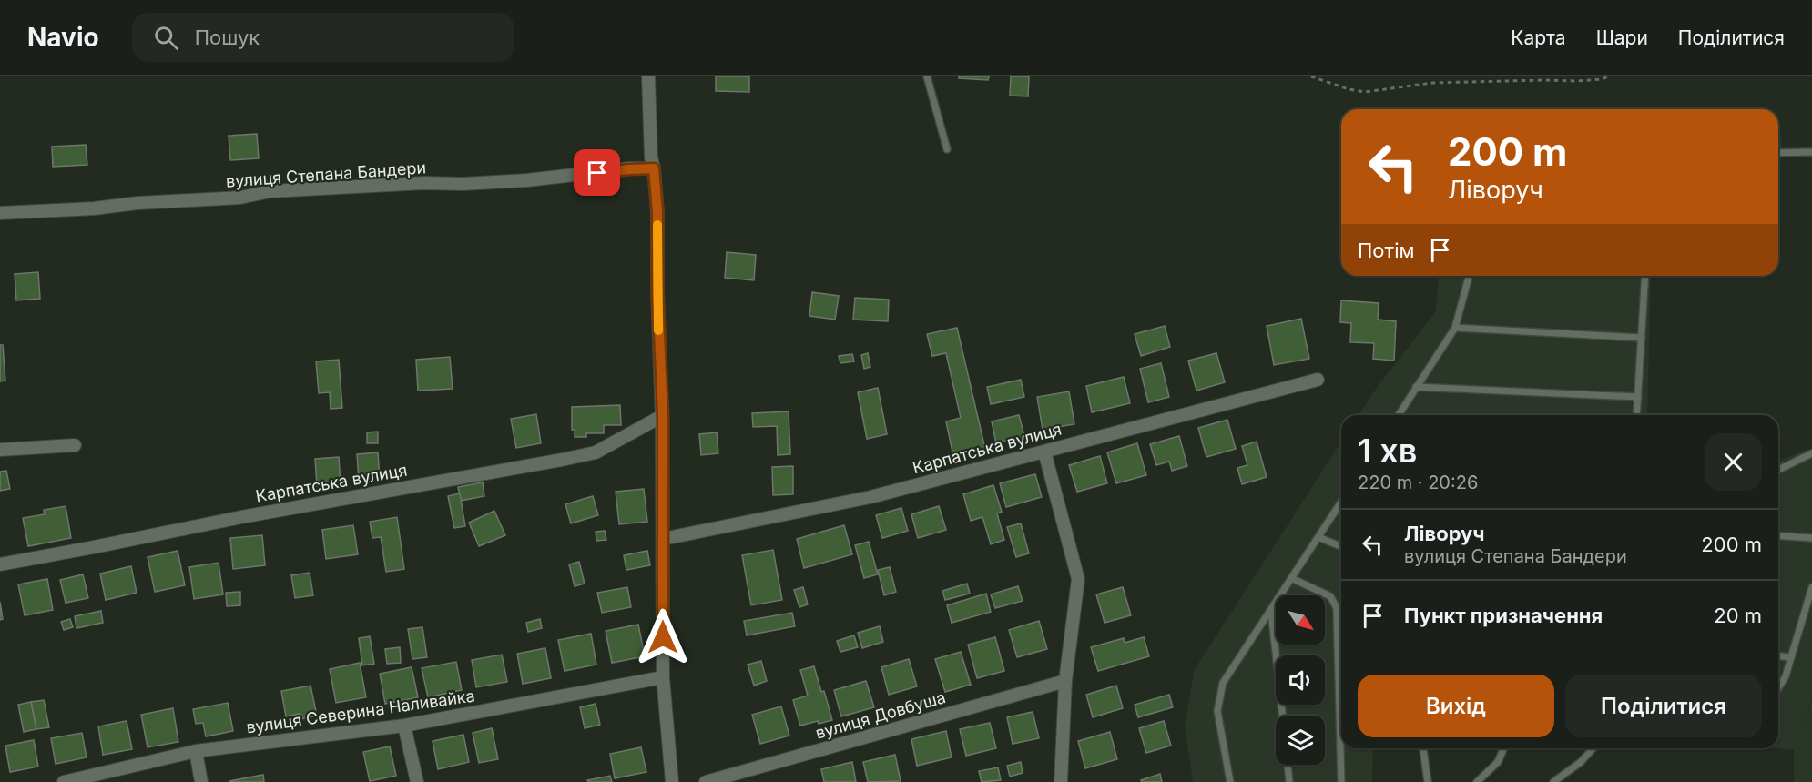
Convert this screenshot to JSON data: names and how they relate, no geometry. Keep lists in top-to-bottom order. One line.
{"streets":{"street":["вулиця Степана Бандери","Карпатська вулиця","вулиця Северина Наливайка","вулиця Довбуша"]},"north":"bottom right","page":{"header":"Navio","search":"Пошук","nav":["Карта","Шари","Поділитися"],"turn":["200 m","Ліворуч"],"then":"Потім","heading":["1 хв","220 m · 20:26"],"list":[{"name":"Ліворуч","note":"вулиця Степана Бандери","value":"200 m"},{"name":"Пункт призначення","value":"20 m"}],"buttons":["Вихід","Поділитися"]}}
